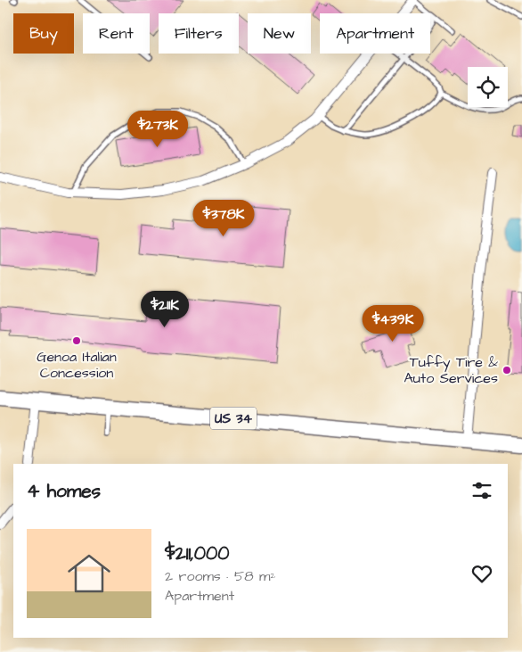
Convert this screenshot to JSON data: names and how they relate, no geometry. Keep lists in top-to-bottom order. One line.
{"streets":{"main road":["US 34"]},"places":["Genoa Italian Concession","Tuffy Tire & Auto Services"],"page":{"chip":["Buy","Rent","Filters","New","Apartment"],"price":["$273K","$378K","$211K","$439K"],"heading":"4 homes","list":[{"name":"$211,000","note":"2 rooms · 58 m² · Apartment"}]}}
